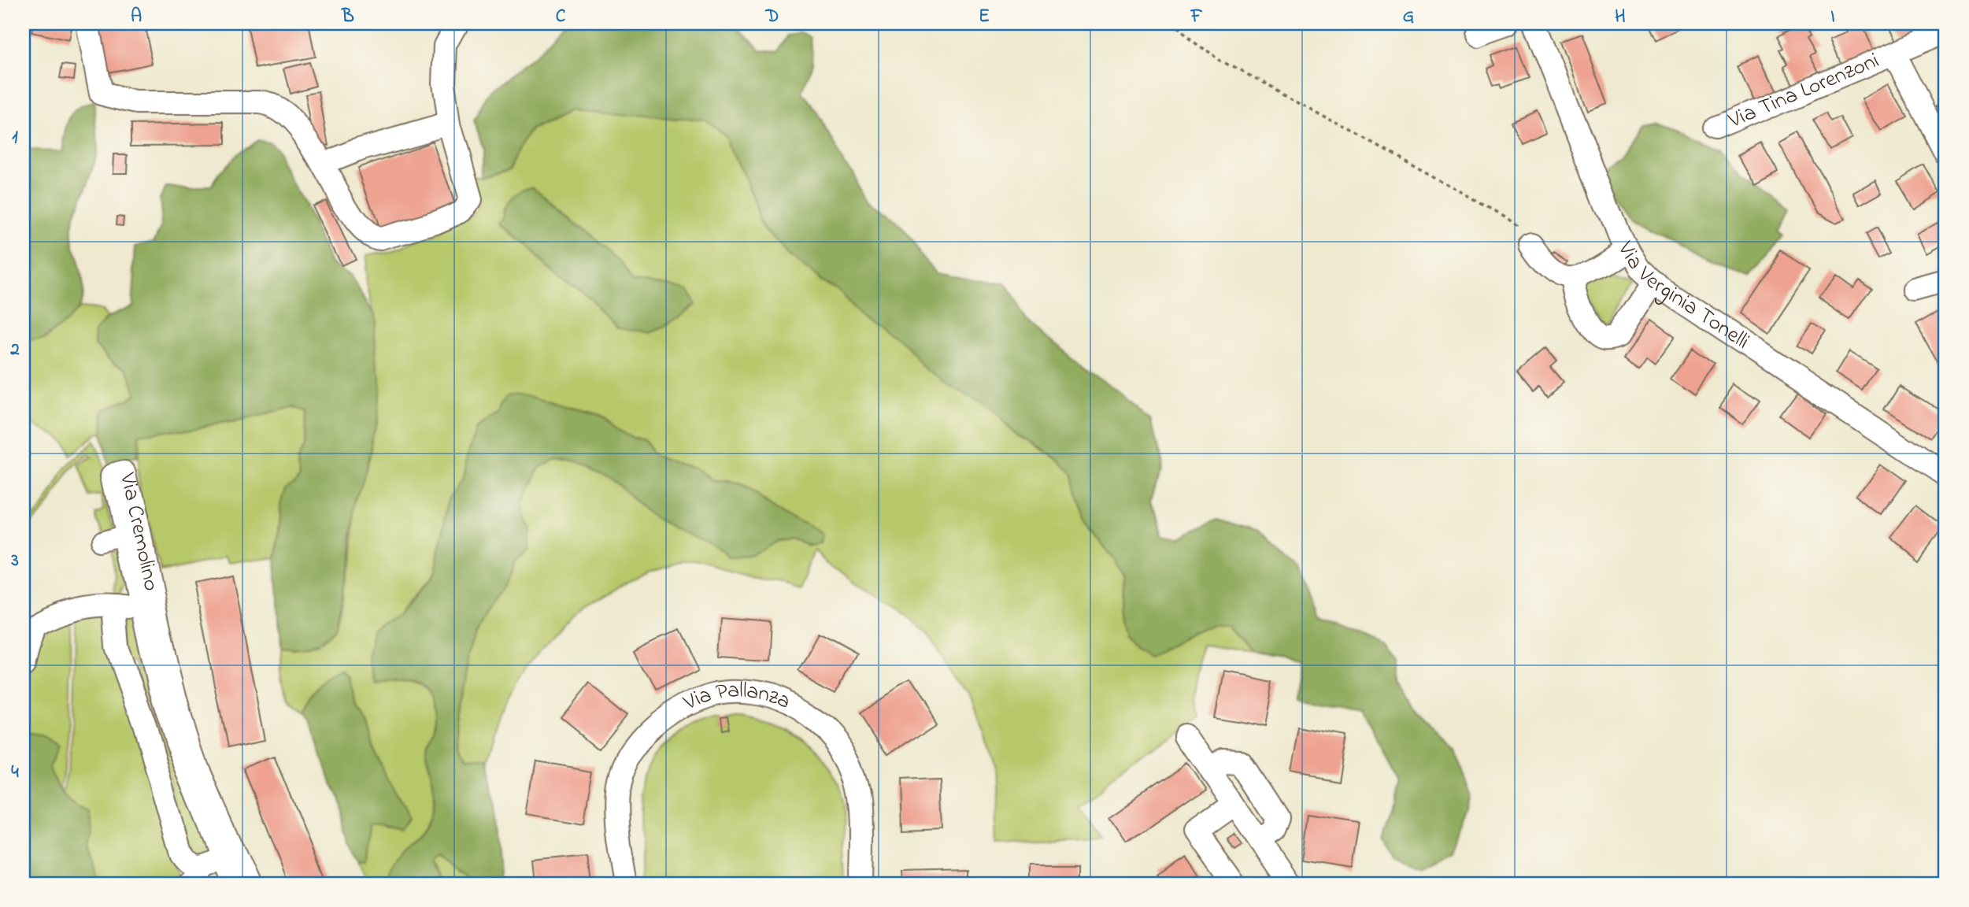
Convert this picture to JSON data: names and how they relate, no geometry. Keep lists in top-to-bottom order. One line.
{"streets":{"street":["Via Tina Lorenzoni","Via Verginia Tonelli","Via Cremolino","Via Pallanza"]},"grid":{"columns":["A","B","C","D","E","F","G","H","I"],"rows":["1","2","3","4"]}}
